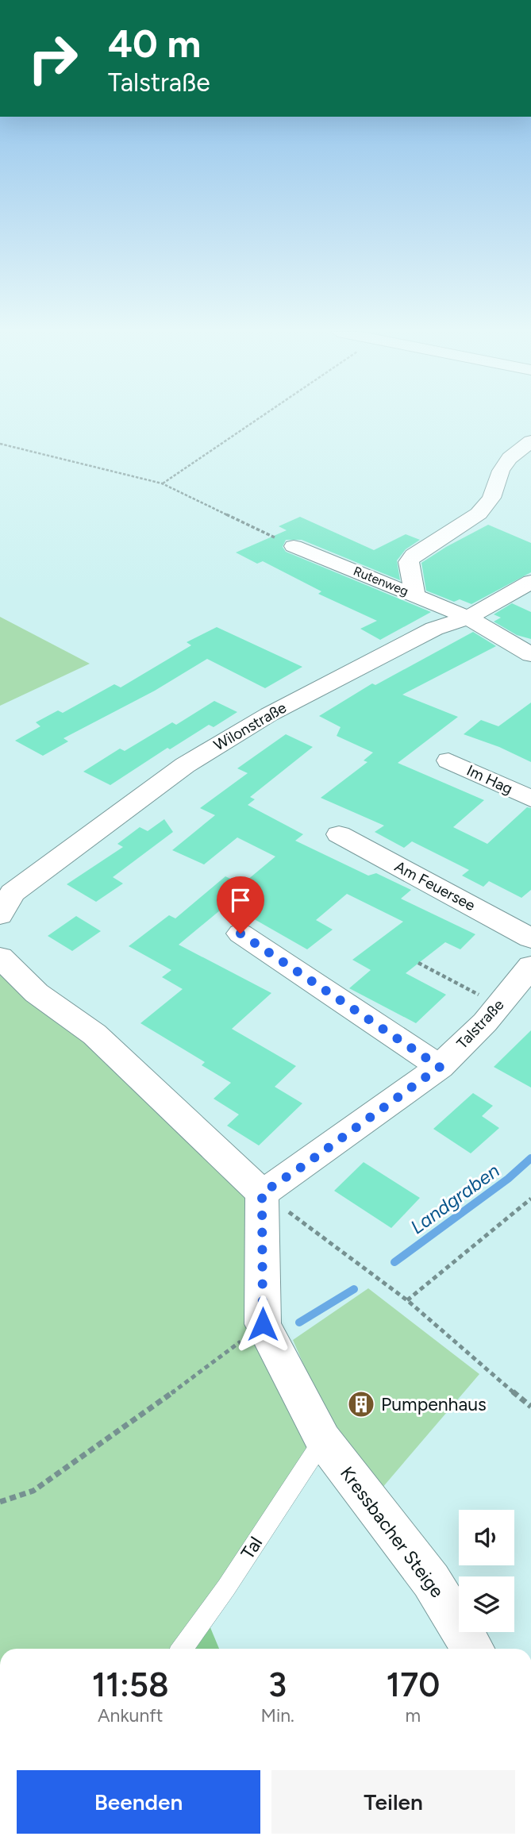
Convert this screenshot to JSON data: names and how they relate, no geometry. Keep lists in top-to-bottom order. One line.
{"streets":{"street":["Rutenweg","Wilonstraße","Im Hag","Am Feuersee","Talstraße","Kressbacher Steige"],"lane":["Tal"]},"crossings":[["Rutenweg","Wilonstraße"],["Kressbacher Steige","Tal"]],"water":["Landgraben"],"places":{"building":["Pumpenhaus"]},"page":{"turn":["40 m","Talstraße"],"eta":["11:58","Ankunft","3","Min.","170","m"],"buttons":["Beenden","Teilen"]}}
